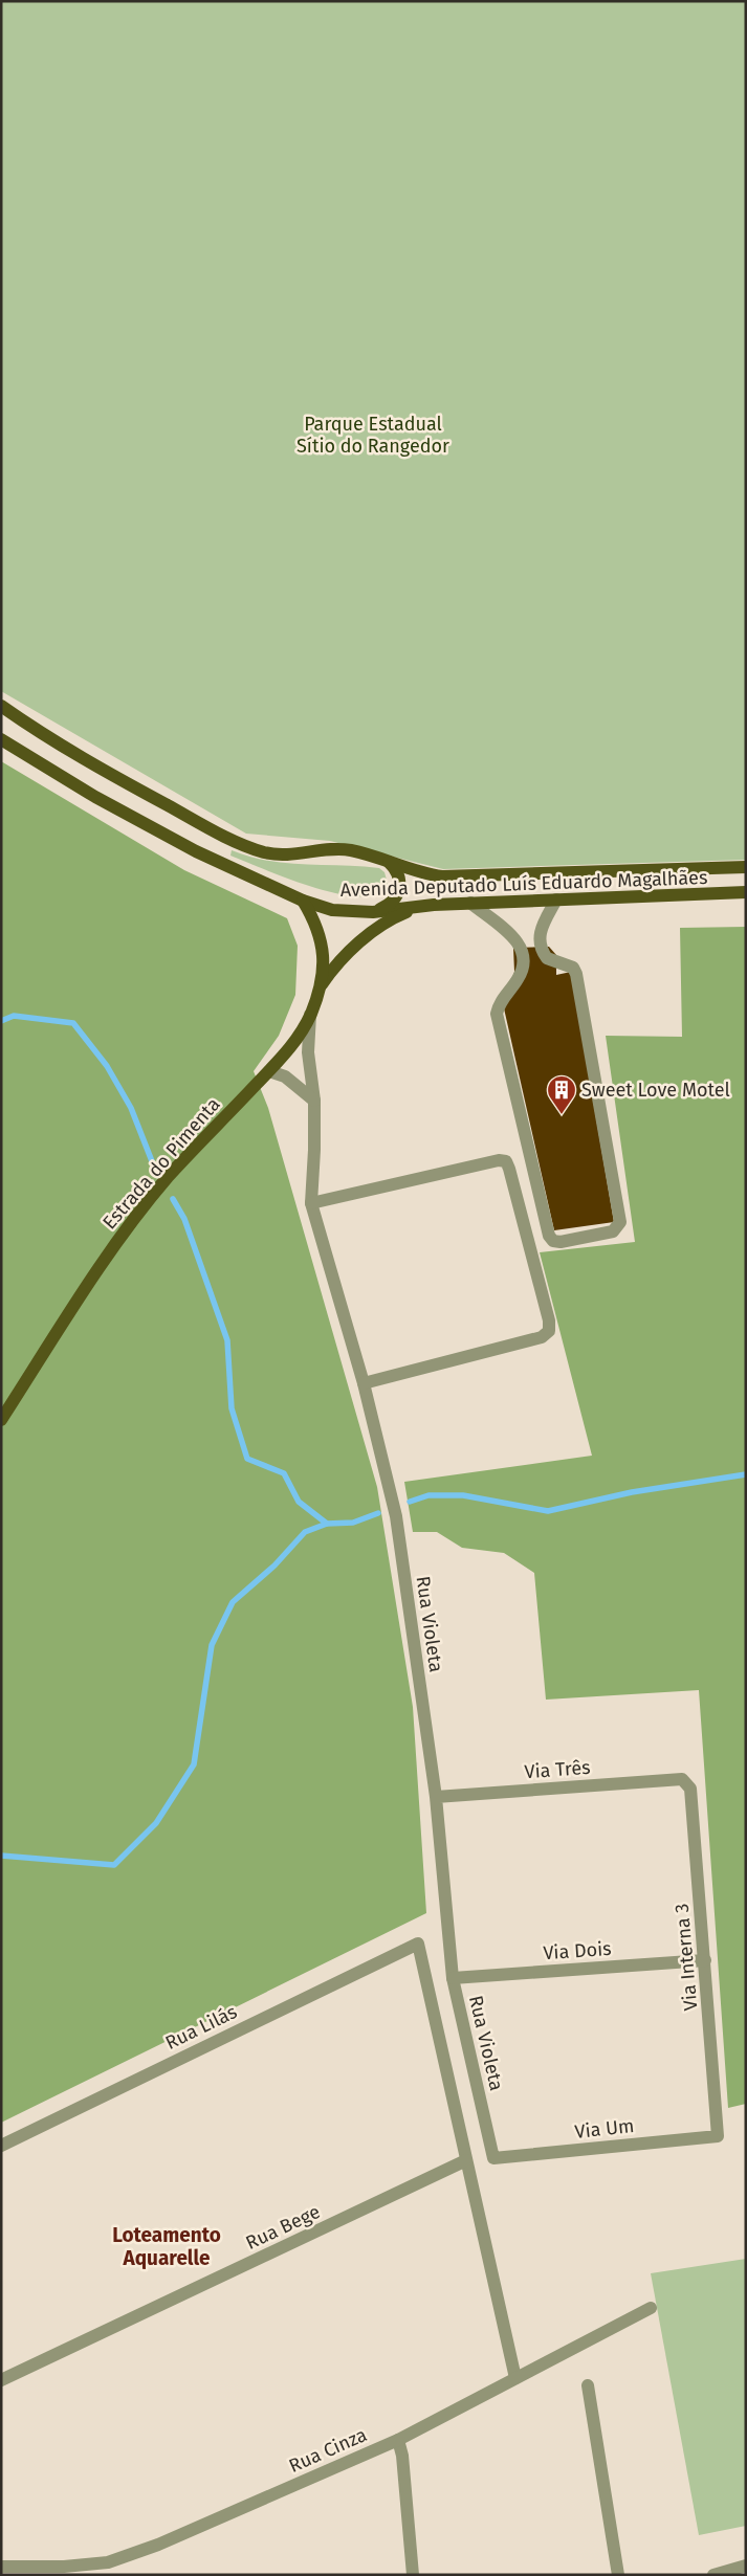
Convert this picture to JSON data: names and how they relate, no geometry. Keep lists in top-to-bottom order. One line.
{"streets":{"main road":["Avenida Deputado Luís Eduardo Magalhães","Estrada do Pimenta"],"street":["Rua Violeta","Via Três","Via Dois","Via Interna 3","Rua Lilás","Via Um","Rua Bege","Rua Cinza"]},"crossings":[["Avenida Deputado Luís Eduardo Magalhães","Estrada do Pimenta"],["Estrada do Pimenta","Rua Violeta"],["Rua Violeta","Via Três"],["Rua Violeta","Via Dois"],["Rua Violeta","Via Um"],["Via Três","Via Interna 3"],["Via Dois","Via Interna 3"],["Via Interna 3","Via Um"],["Rua Lilás","Rua Bege"]],"districts":["Loteamento Aquarelle"],"parks":["Parque Estadual Sítio do Rangedor"],"places":{"building":["Sweet Love Motel"]}}
